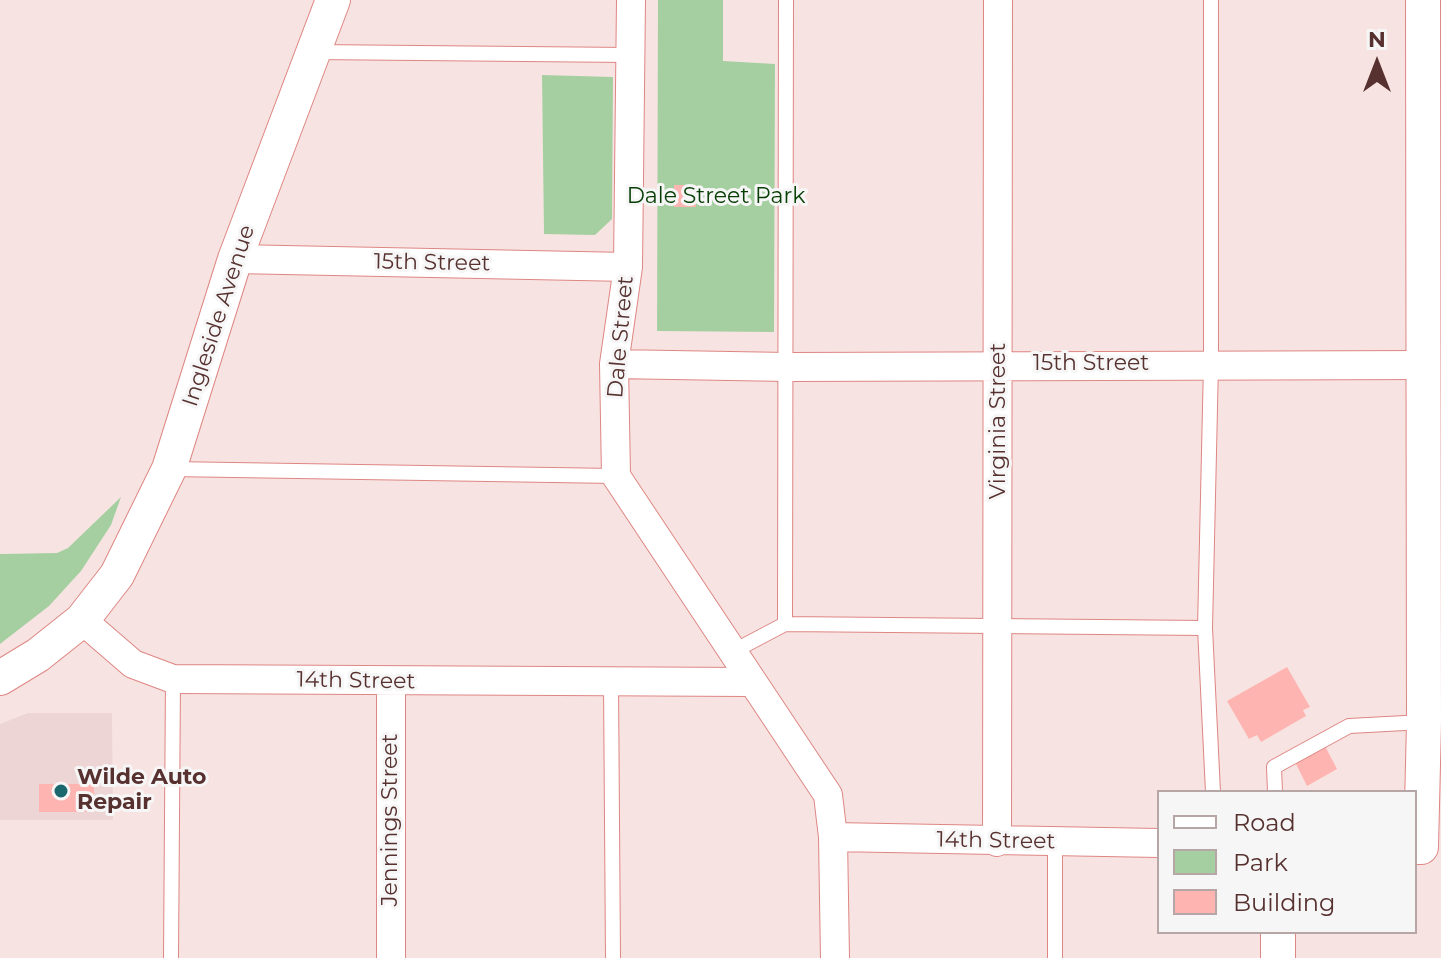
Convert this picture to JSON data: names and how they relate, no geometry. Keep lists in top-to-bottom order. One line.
{"streets":{"street":["15th Street","Ingleside Avenue","Dale Street","Virginia Street","14th Street","Jennings Street"]},"crossings":[["15th Street","Ingleside Avenue"],["15th Street","Dale Street"],["15th Street","Virginia Street"],["Ingleside Avenue","14th Street"],["Virginia Street","14th Street"],["14th Street","Jennings Street"]],"parks":["Dale Street Park"],"places":["Wilde Auto Repair"],"legend":["Road","Park","Building"],"north":"top"}
